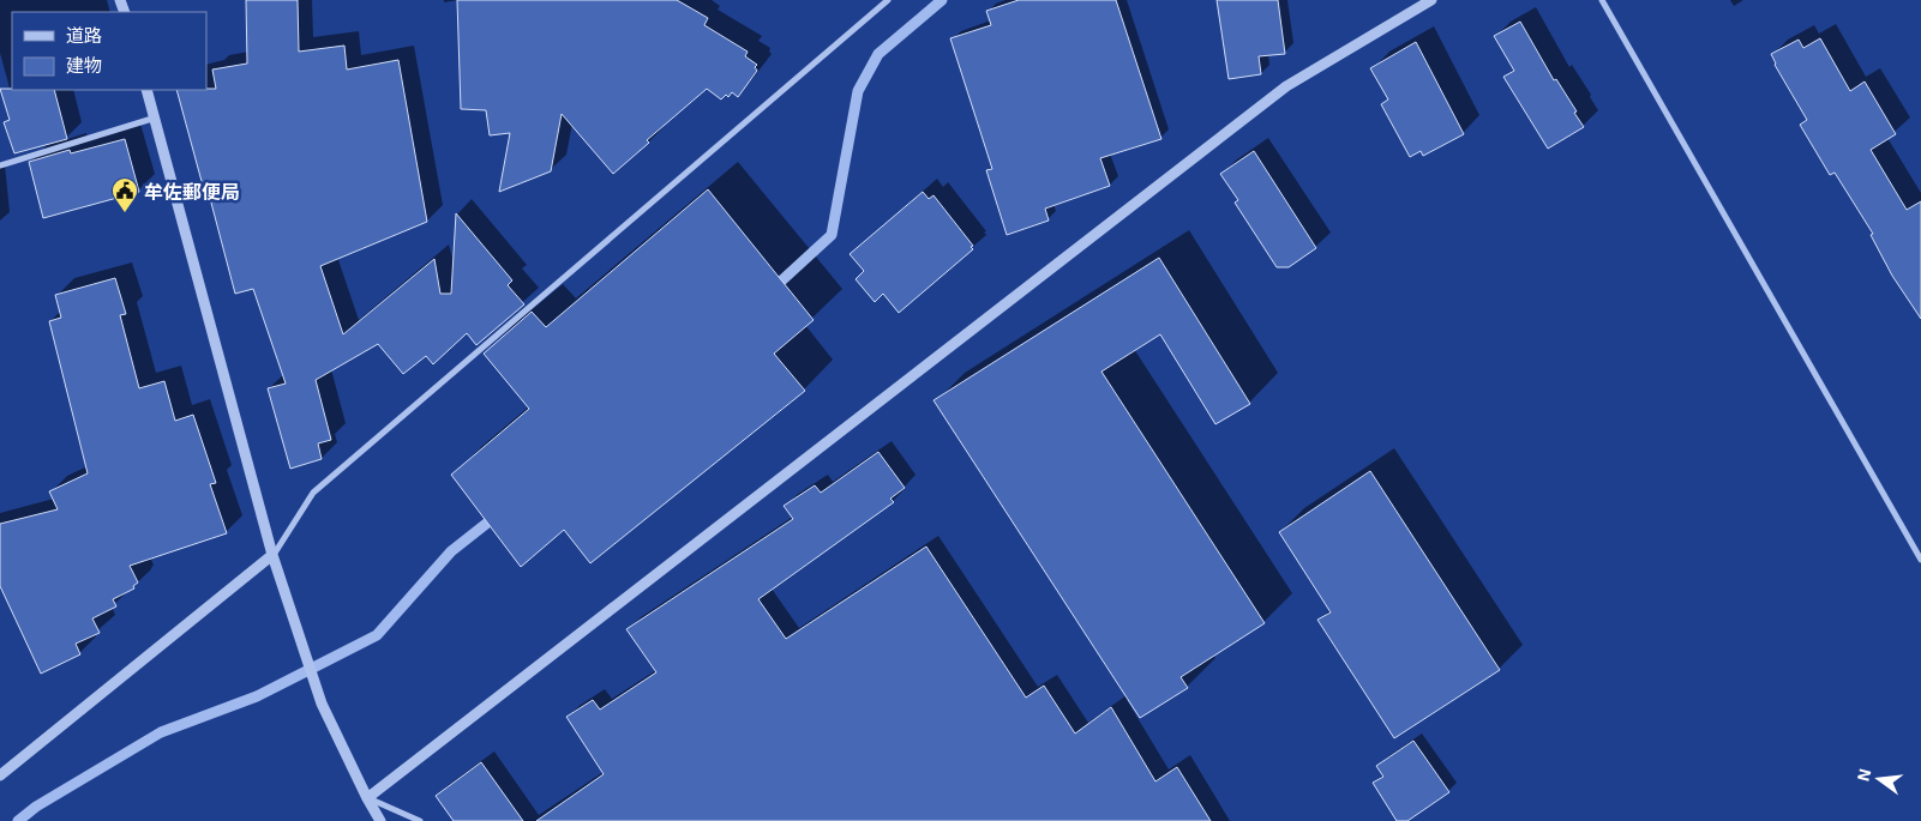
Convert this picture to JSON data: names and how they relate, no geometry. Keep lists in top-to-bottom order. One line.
{"places":{"public building":["牟佐郵便局"]},"legend":["道路","建物"],"north":"left"}
